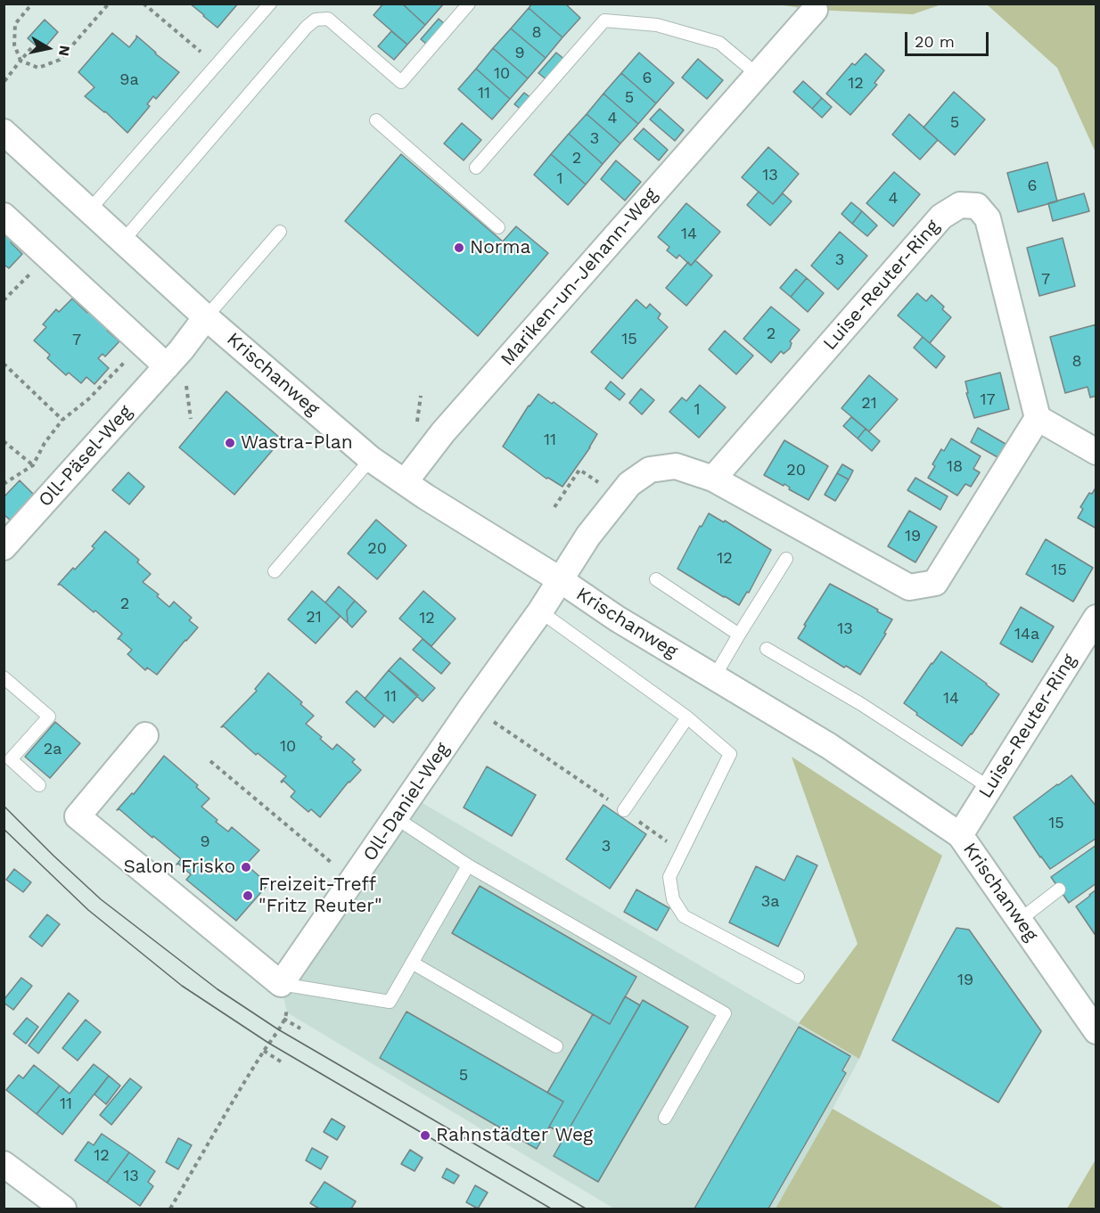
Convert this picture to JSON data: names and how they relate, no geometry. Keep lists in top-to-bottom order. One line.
{"streets":{"street":["Mariken-un-Jehann-Weg","Luise-Reuter-Ring","Krischanweg","Oll-Päsel-Weg","Oll-Daniel-Weg"]},"crossings":[["Mariken-un-Jehann-Weg","Krischanweg"],["Luise-Reuter-Ring","Krischanweg"],["Krischanweg","Oll-Päsel-Weg"],["Krischanweg","Oll-Daniel-Weg"]],"places":["Norma","Wastra-Plan","Salon Frisko","Freizeit-Treff \"Fritz Reuter\"","Rahnstädter Weg"],"house_numbers":["8","9","10","6","9a","12","11","5","4","5","3","2","13","1","6","4","14","3","7","2","15","7","8","17","21","1","11","18","20","19","20","12","15","2","21","12","13","14a","11","14","10","2a","15","9","3","3a","19","5","11","12","13"],"scale_bar":"20 m","north":"right"}
